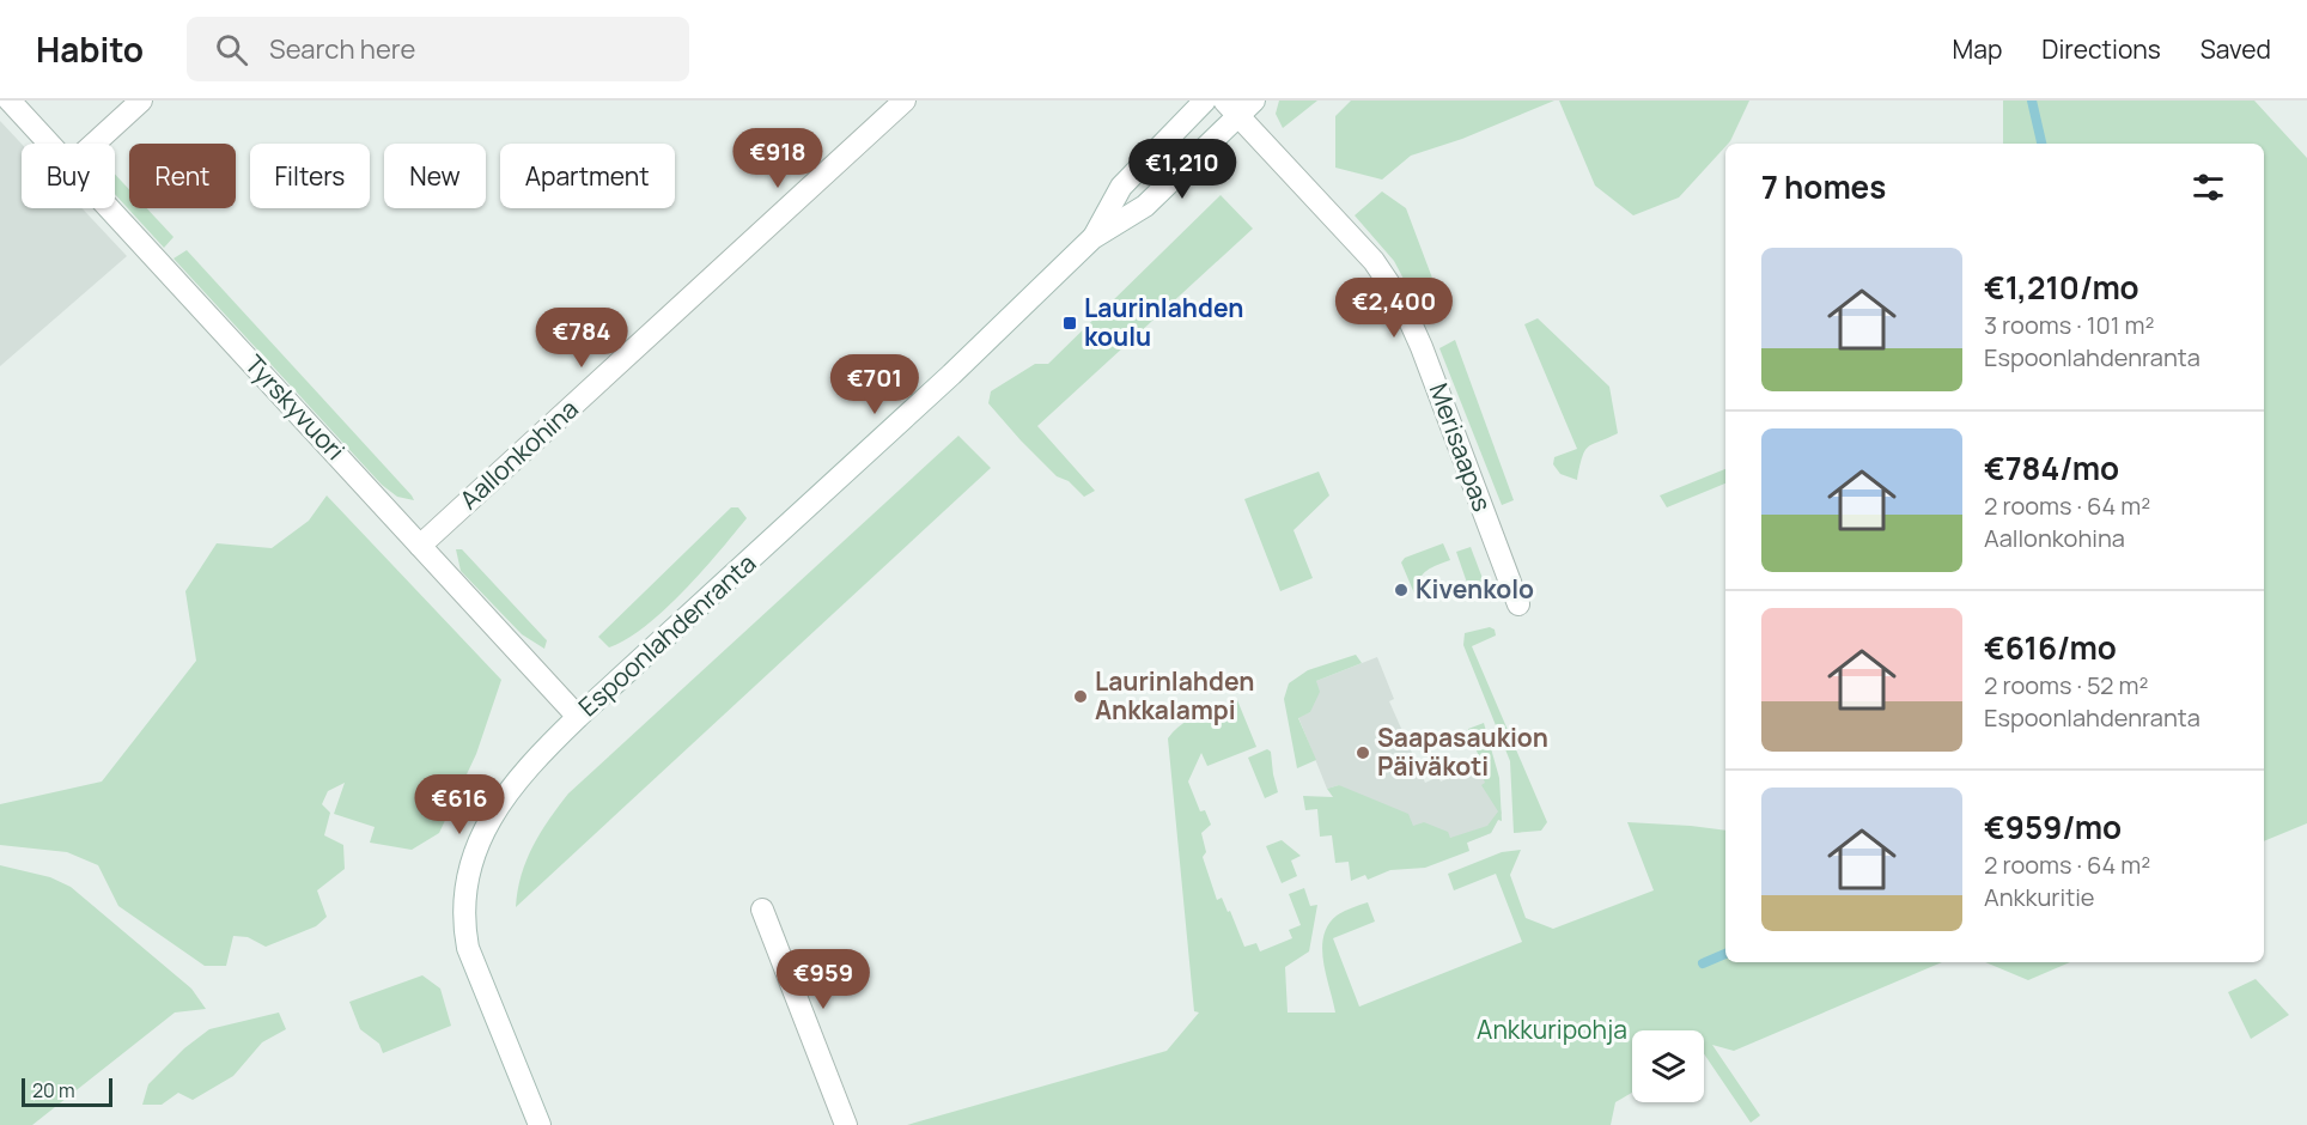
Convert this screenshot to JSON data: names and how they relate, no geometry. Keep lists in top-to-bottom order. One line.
{"streets":{"street":["Tyrskyvuori","Merisaapas","Aallonkohina","Espoonlahdenranta"]},"crossings":[["Tyrskyvuori","Aallonkohina"],["Tyrskyvuori","Espoonlahdenranta"],["Merisaapas","Espoonlahdenranta"]],"parks":["Ankkuripohja"],"places":{"transit":["Laurinlahden koulu"],"other":["Kivenkolo","Laurinlahden Ankkalampi","Saapasaukion Päiväkoti"]},"scale_bar":"20 m","page":{"header":"Habito","search":"Search here","nav":["Map","Directions","Saved"],"price":["€918","€1,210","€2,400","€784","€701","€616","€959"],"chip":["Buy","Rent","Filters","New","Apartment"],"heading":"7 homes","list":[{"name":"€1,210/mo","note":"3 rooms · 101 m² · Espoonlahdenranta"},{"name":"€784/mo","note":"2 rooms · 64 m² · Aallonkohina"},{"name":"€616/mo","note":"2 rooms · 52 m² · Espoonlahdenranta"},{"name":"€959/mo","note":"2 rooms · 64 m² · Ankkuritie"}],"scale":"20 m"}}
